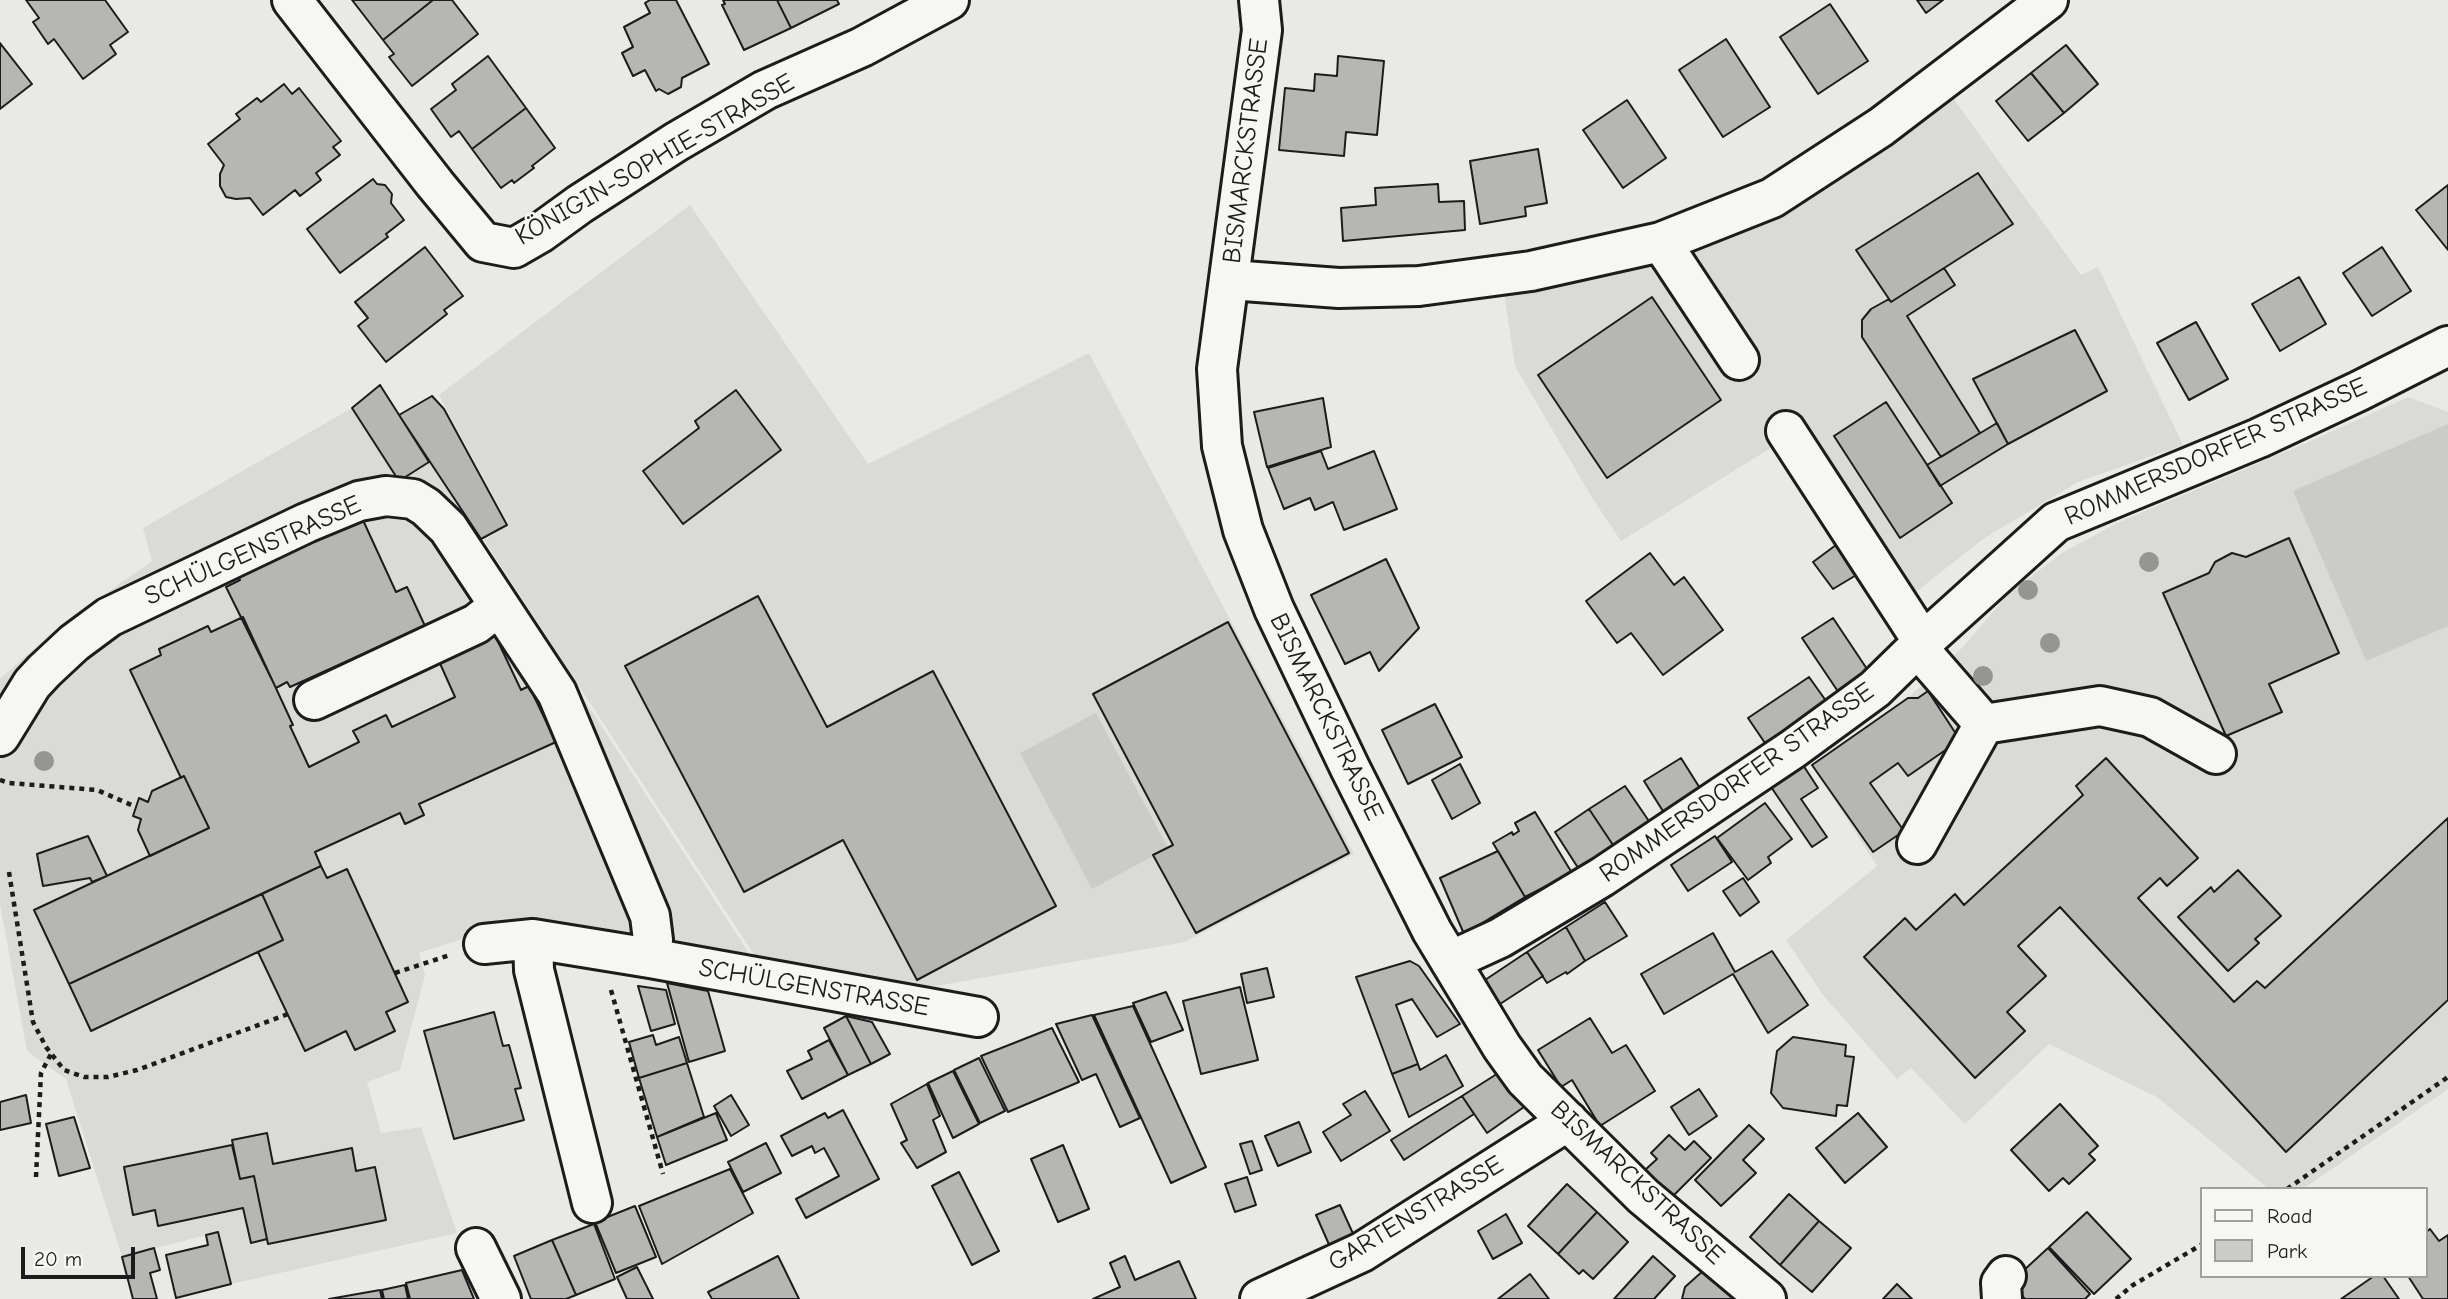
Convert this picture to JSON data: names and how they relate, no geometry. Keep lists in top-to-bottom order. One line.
{"streets":{"street":["BISMARCKSTRASSE","KÖNIGIN-SOPHIE-STRASSE","ROMMERSDORFER STRASSE","SCHÜLGENSTRASSE","GARTENSTRASSE"]},"crossings":[["BISMARCKSTRASSE","ROMMERSDORFER STRASSE"],["BISMARCKSTRASSE","GARTENSTRASSE"]],"legend":["Road","Park"],"scale_bar":"20 m"}
